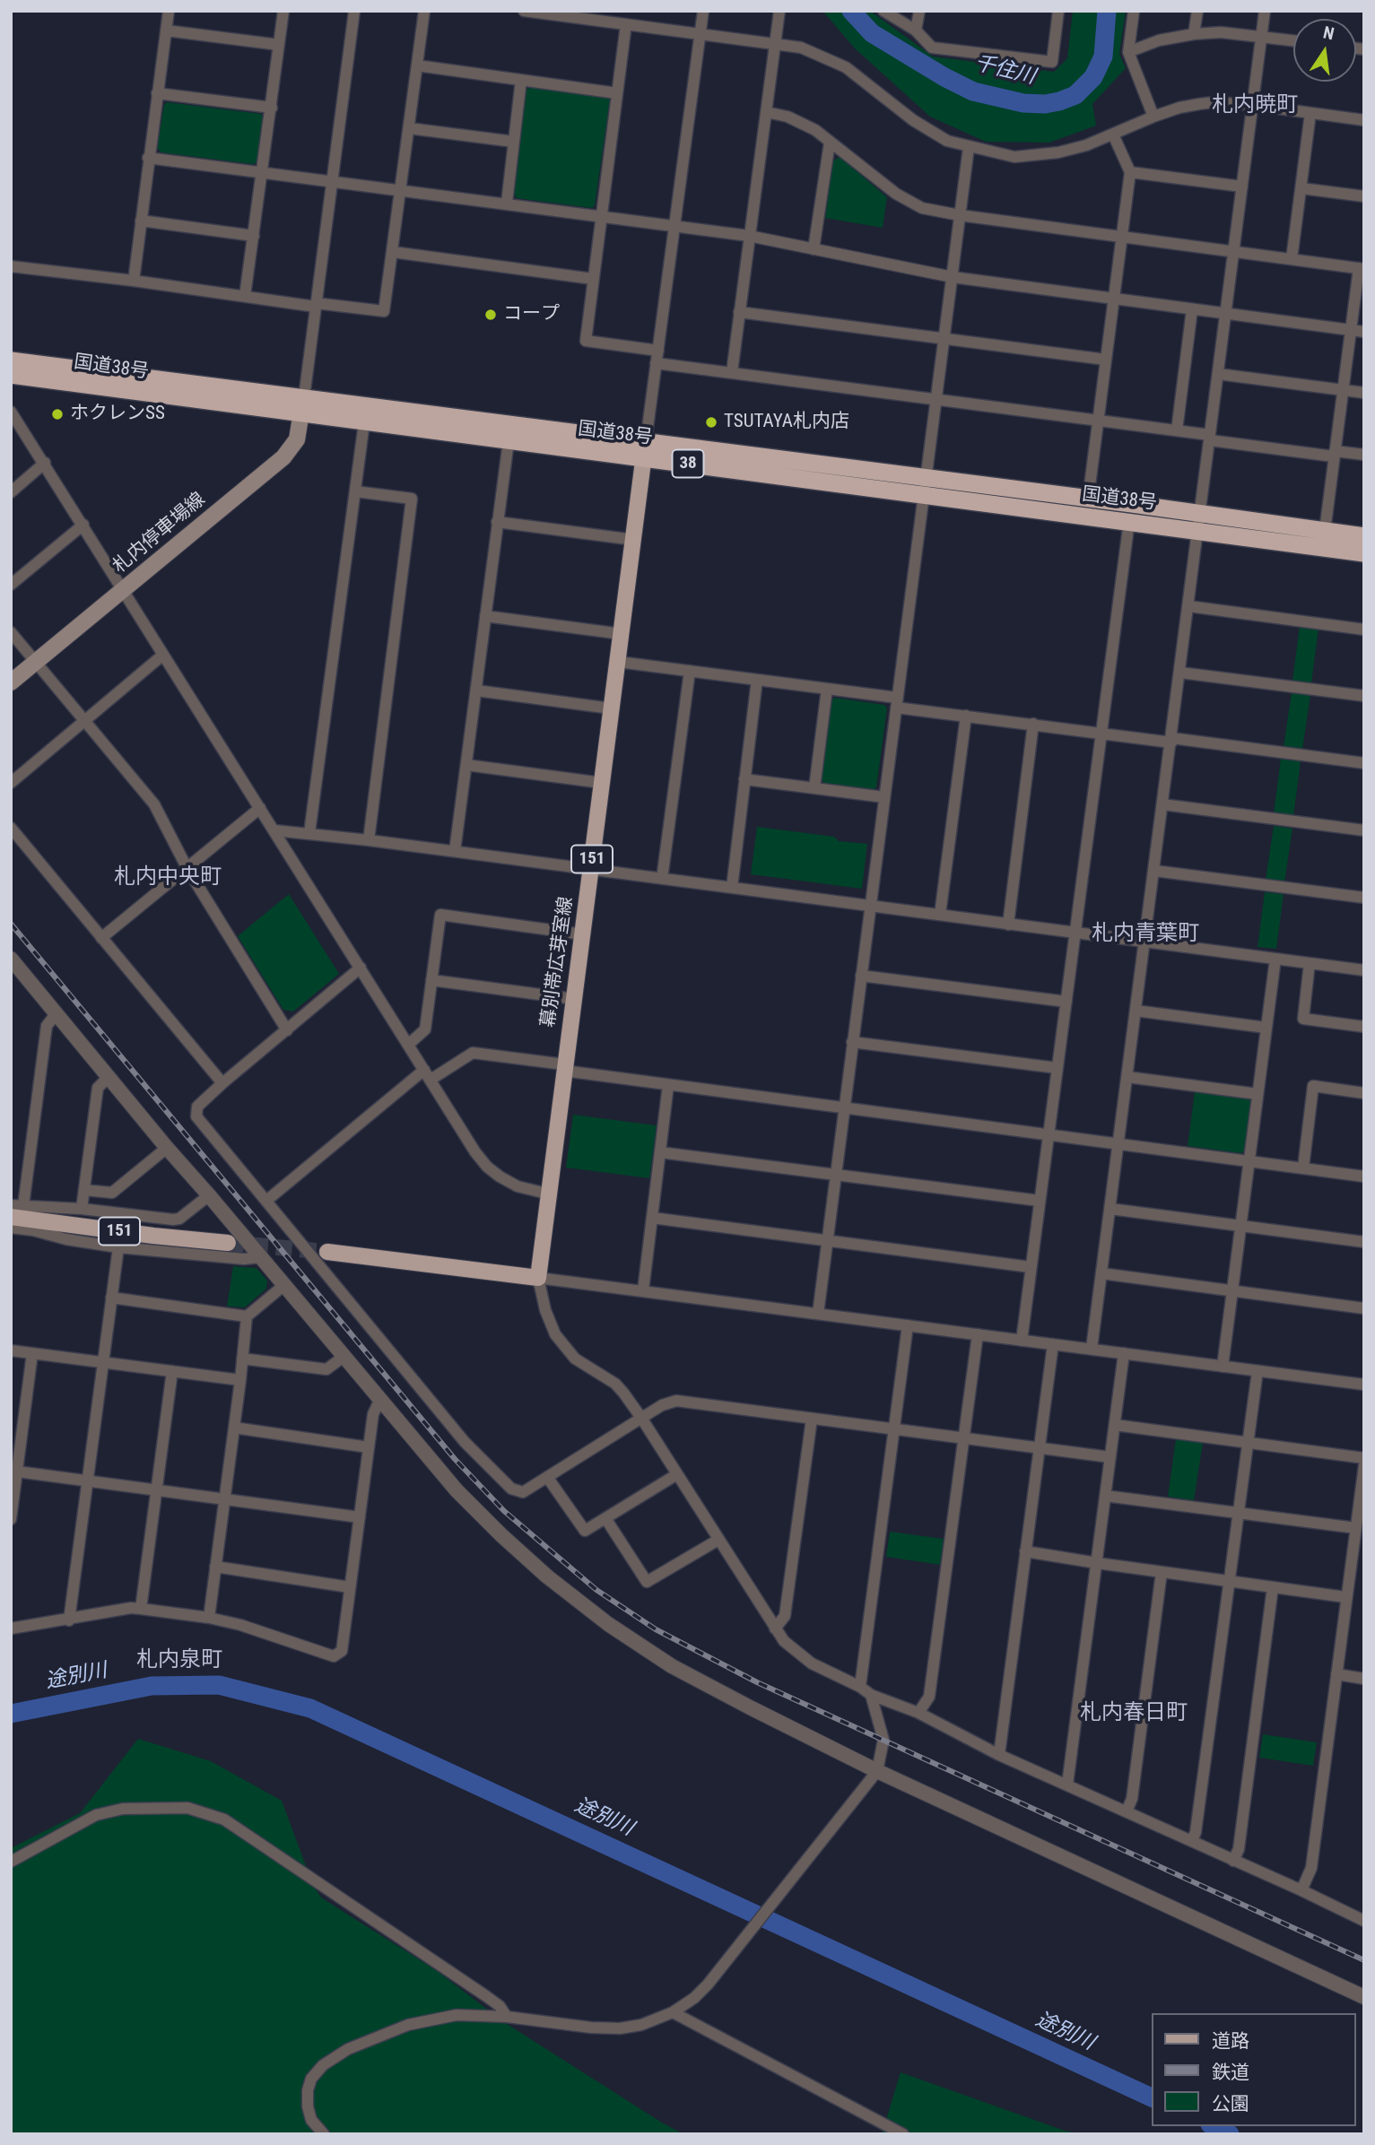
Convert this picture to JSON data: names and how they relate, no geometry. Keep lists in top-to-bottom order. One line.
{"streets":{"highway":["国道38号","38"],"main road":["札内停車場線","151","幕別帯広芽室線"]},"crossings":[["国道38号","札内停車場線"],["国道38号","幕別帯広芽室線"]],"districts":["札内暁町","札内中央町","札内青葉町","札内泉町","札内春日町"],"water":["千住川","途別川"],"places":["コープ","ホクレンSS","TSUTAYA札内店"],"legend":["道路","鉄道","公園"],"north":"top"}
